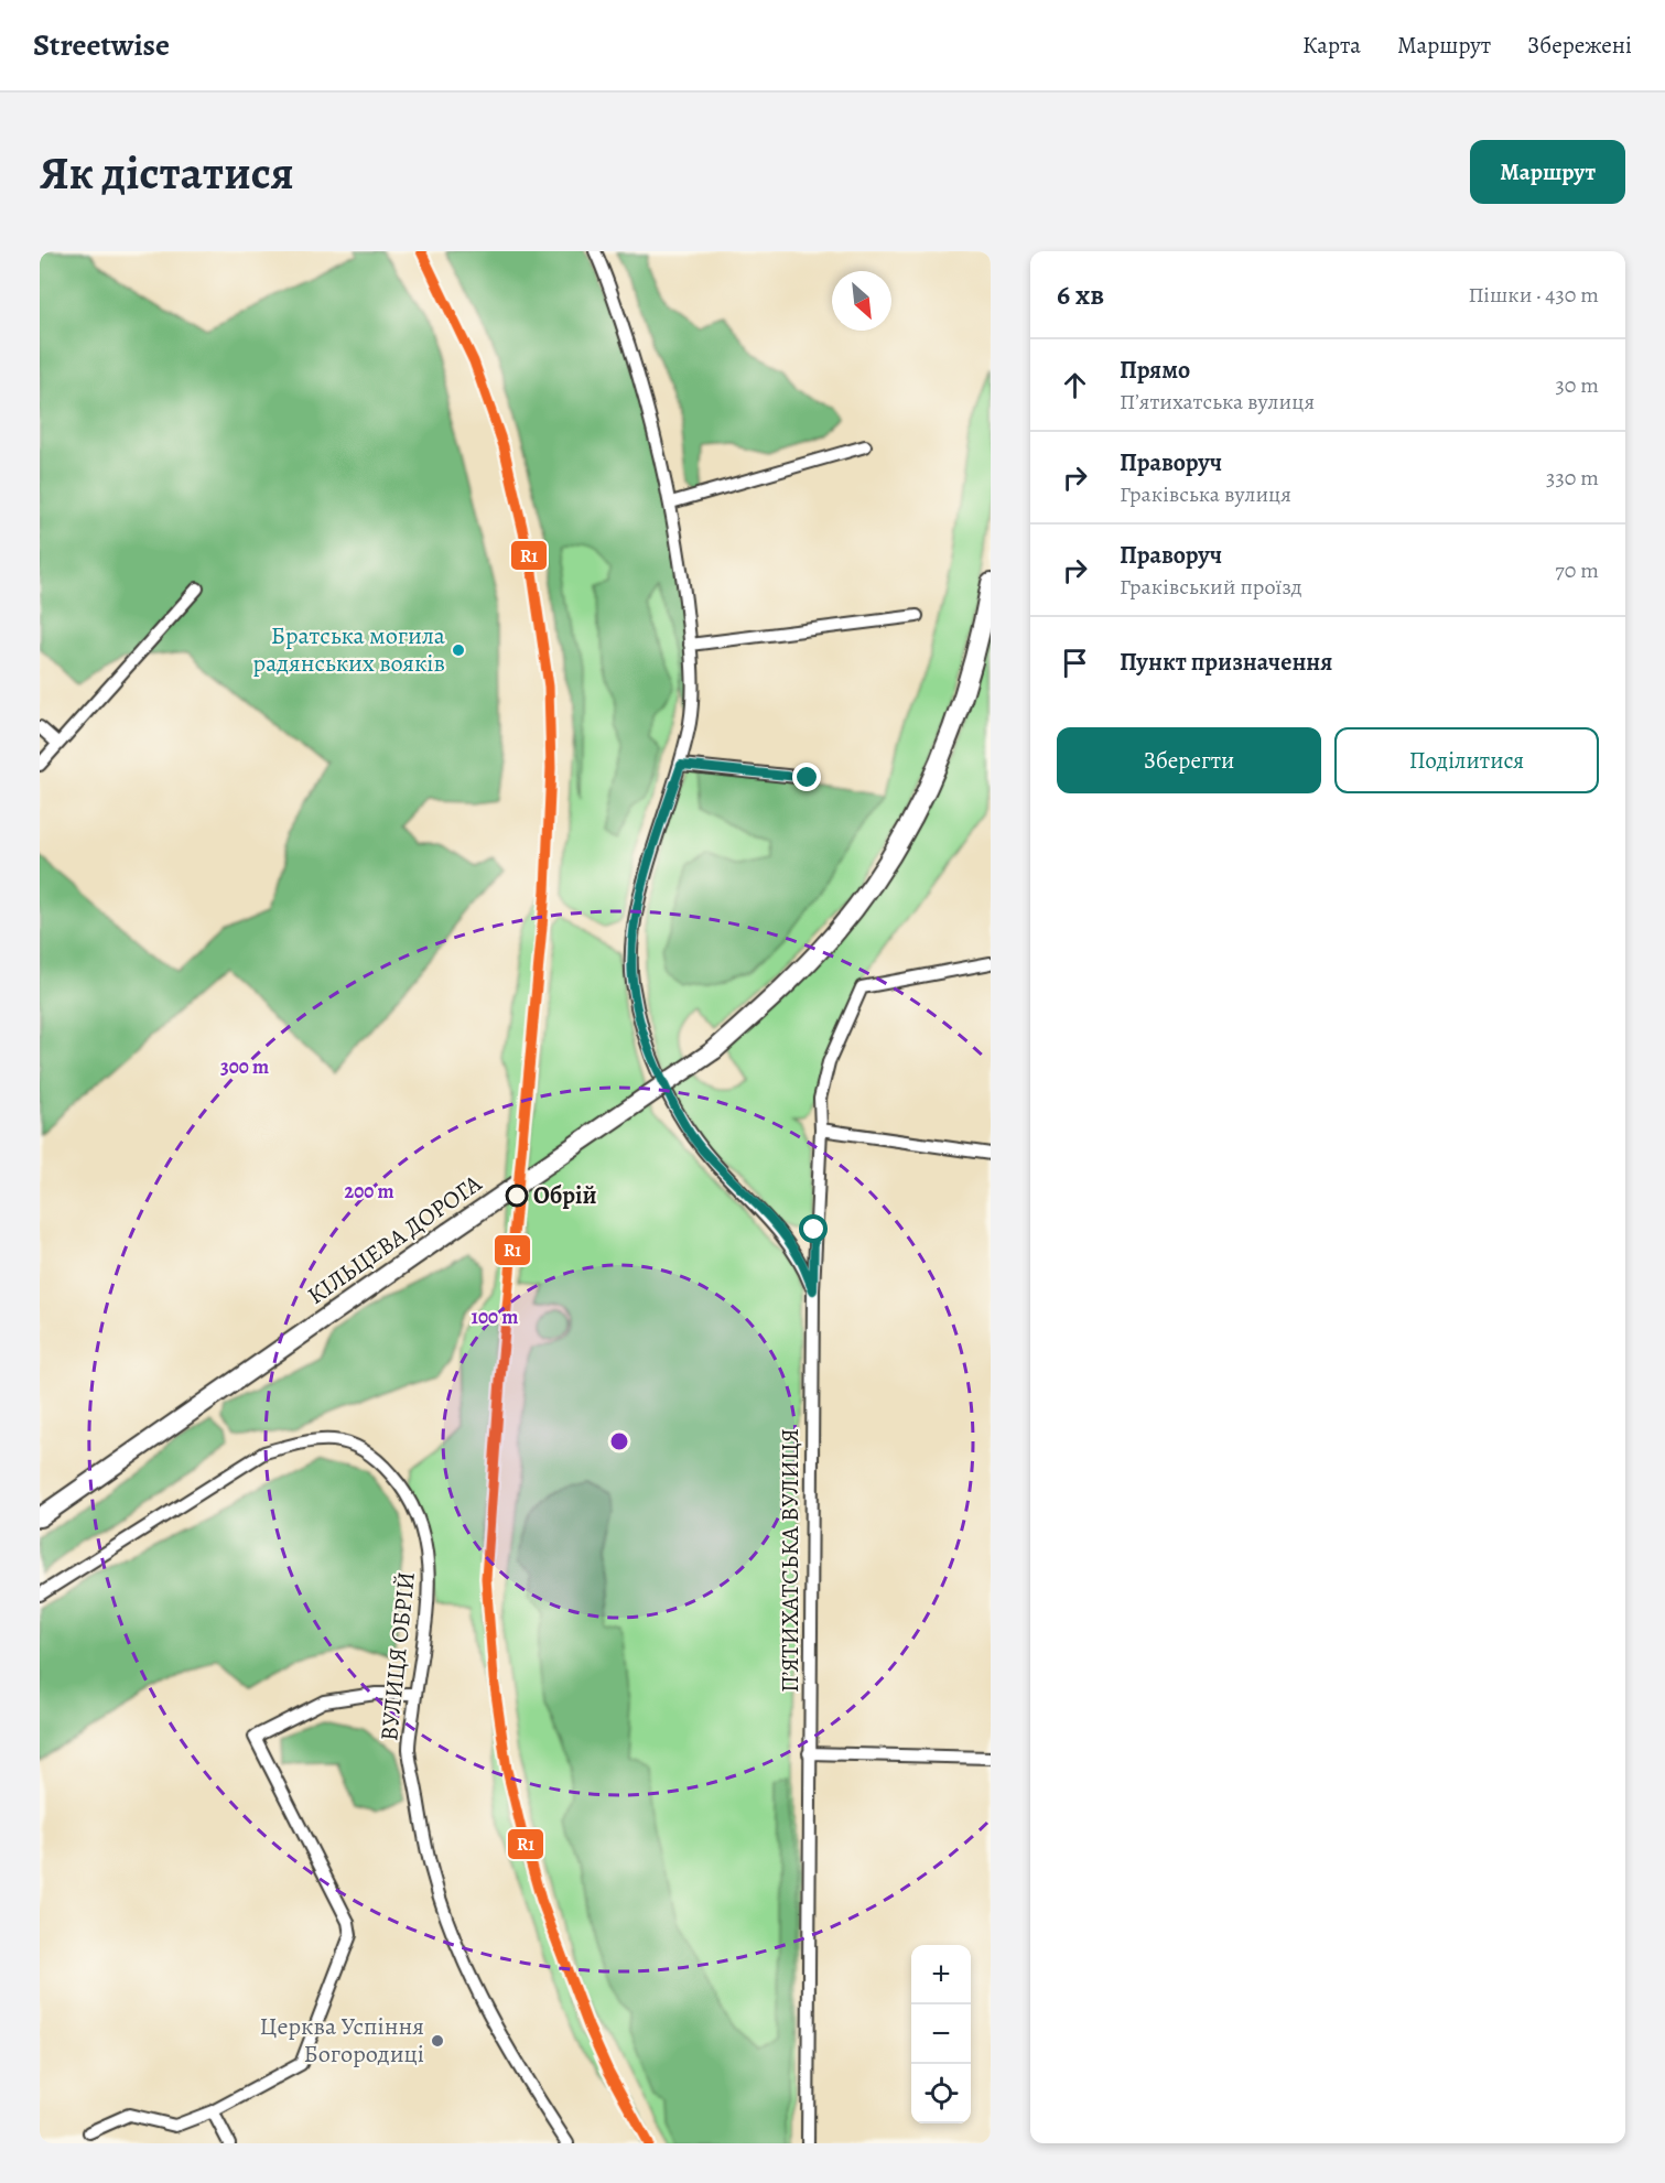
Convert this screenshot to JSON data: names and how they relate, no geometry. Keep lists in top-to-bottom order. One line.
{"streets":{"highway":["КІЛЬЦЕВА ДОРОГА"],"street":["П’ЯТИХАТСЬКА ВУЛИЦЯ","ВУЛИЦЯ ОБРІЙ"]},"places":["Братська могила радянських вояків","Обрій","Церква Успіння Богородиці"],"lines":["transit line R1"],"north":"bottom right","page":{"header":"Streetwise","nav":["Карта","Маршрут","Збережені"],"buttons":["Маршрут",["Зберегти","Поділитися"]],"title":"Як дістатися","heading":["6 хв","Пішки · 430 m"],"list":[["Прямо","П’ятихатська вулиця","30 m"],["Праворуч","Граківська вулиця","330 m"],["Праворуч","Граківський проїзд","70 m"],"Пункт призначення"],"map_buttons":["+","−"]},"rings":["300 m","200 m","100 m"]}
